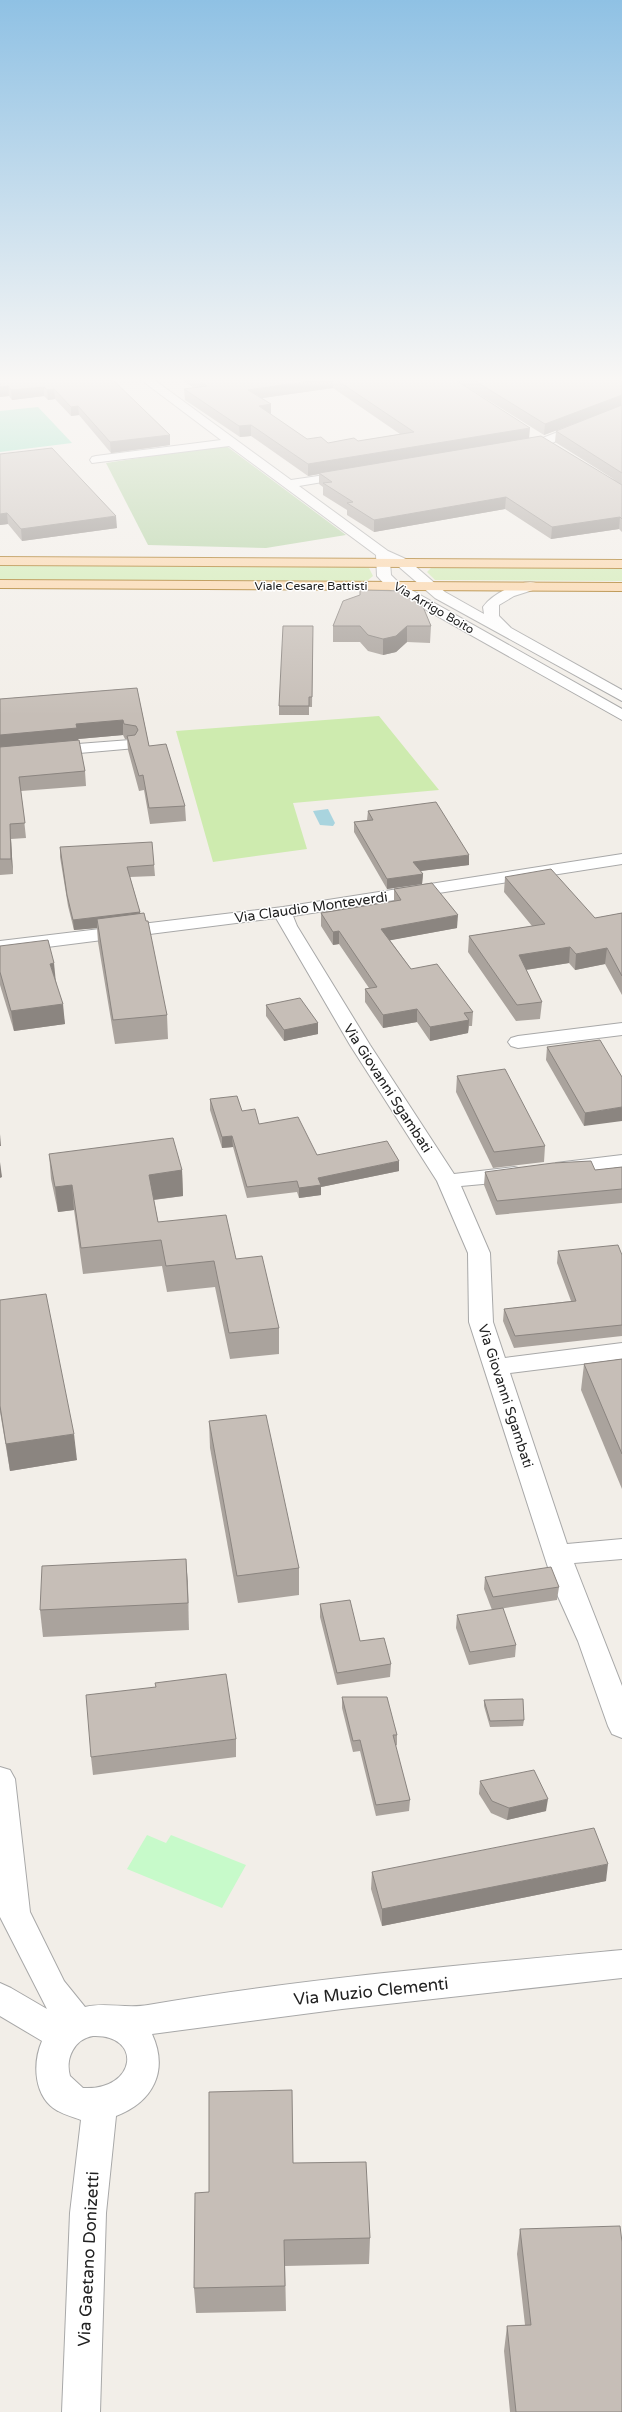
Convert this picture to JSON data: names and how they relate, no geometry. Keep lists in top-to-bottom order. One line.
{"streets":{"main road":["Viale Cesare Battisti"],"street":["Via Arrigo Boito","Via Claudio Monteverdi","Via Giovanni Sgambati","Via Muzio Clementi","Via Gaetano Donizetti"]},"crossings":[["Viale Cesare Battisti","Via Arrigo Boito"],["Via Claudio Monteverdi","Via Giovanni Sgambati"],["Via Muzio Clementi","Via Gaetano Donizetti"]]}
